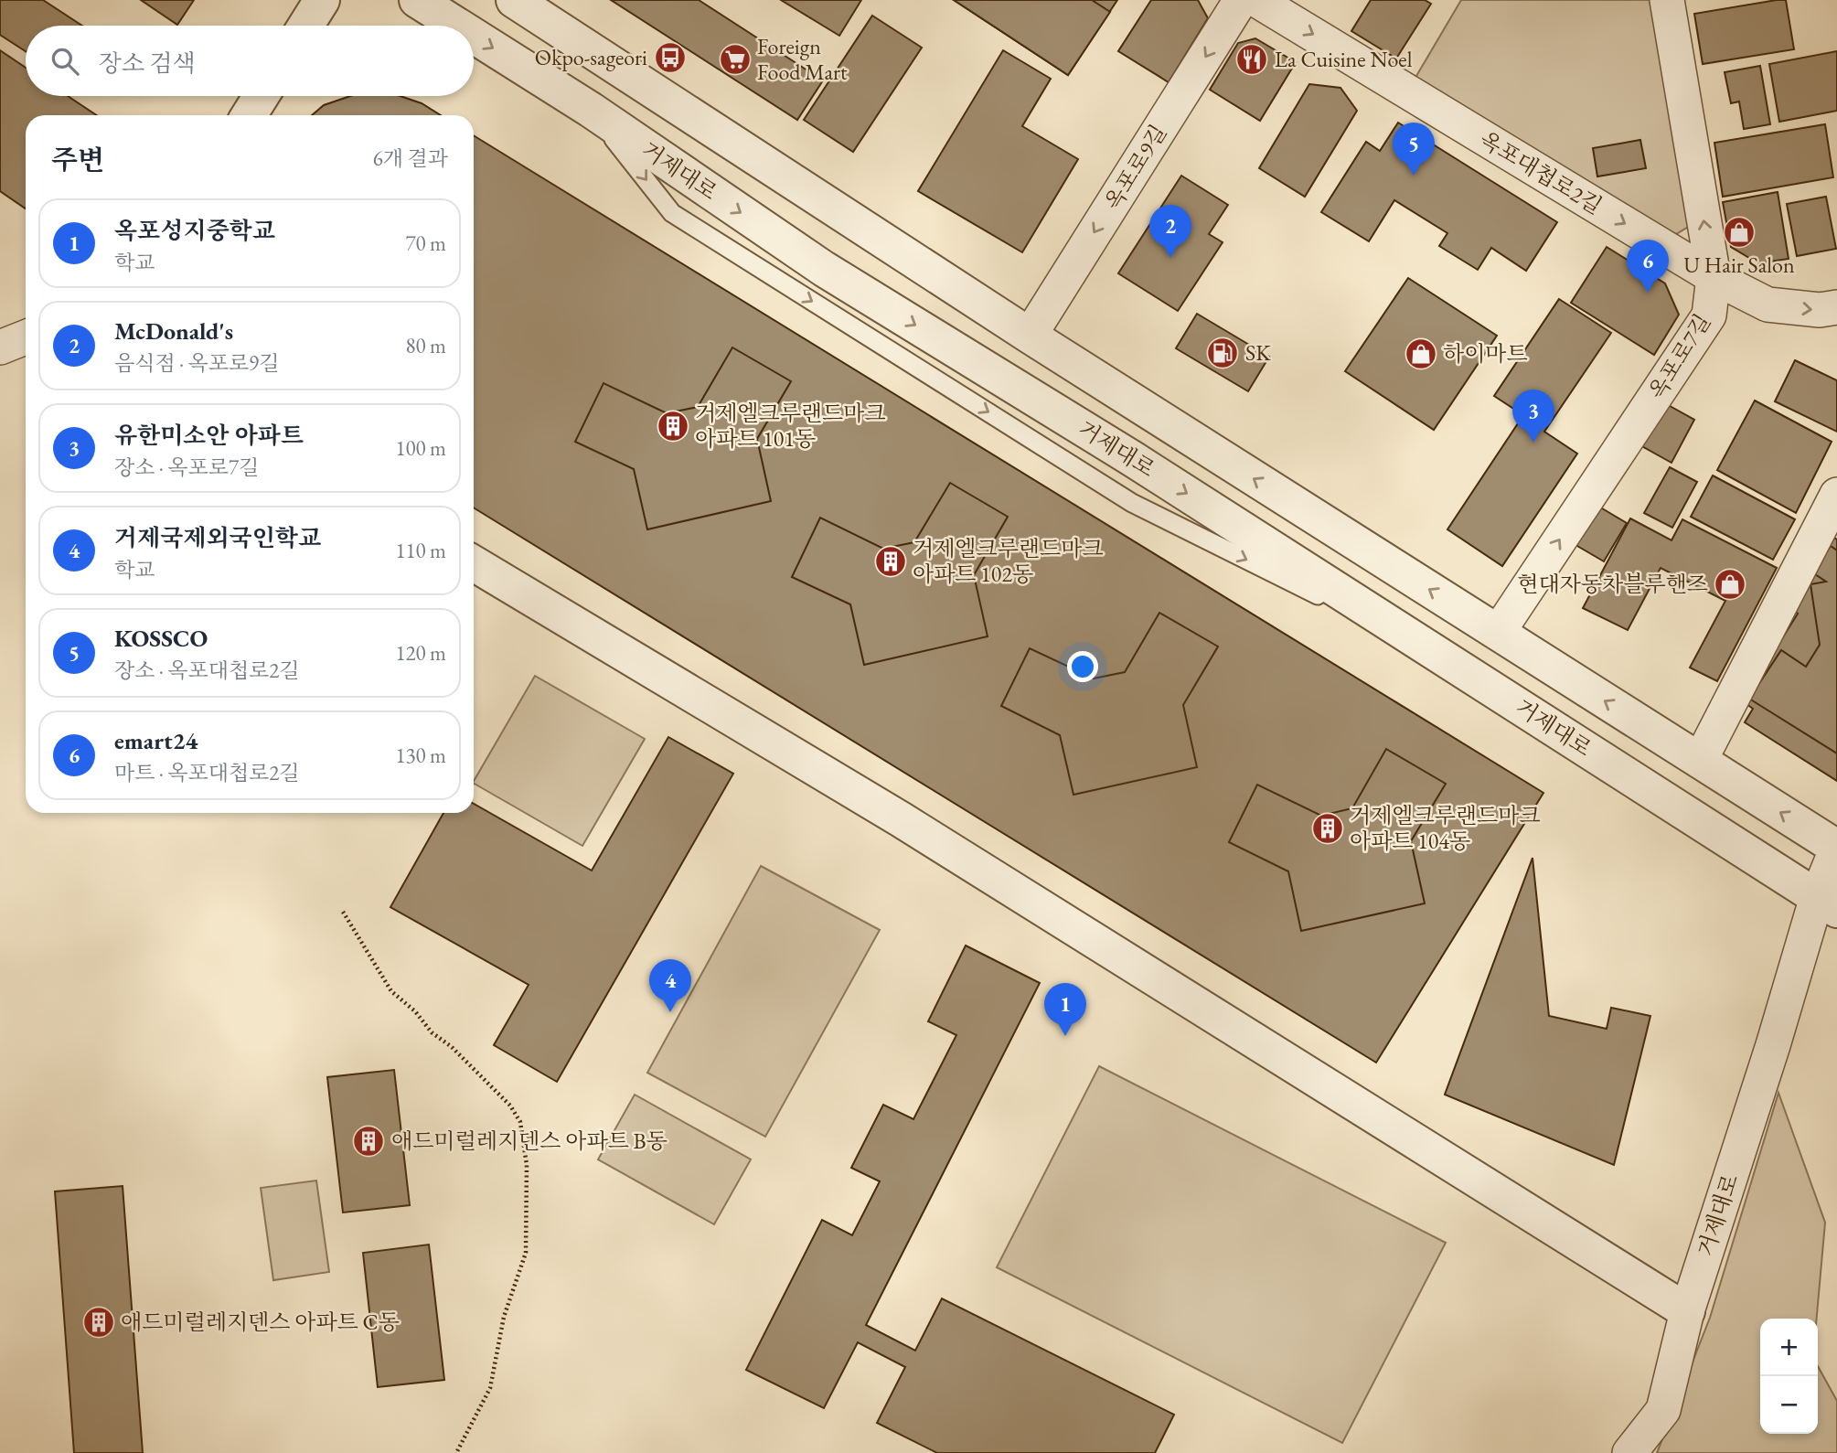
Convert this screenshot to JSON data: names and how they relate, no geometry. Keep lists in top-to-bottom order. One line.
{"streets":{"street":["옥포로9길","거제대로","옥포대첩로2길","옥포로7길"]},"crossings":[["옥포로9길","거제대로"],["거제대로","옥포로7길"],["옥포대첩로2길","옥포로7길"]],"one_way":["옥포로9길","옥포대첩로2길"],"places":{"bus stop":["Okpo-sageori"],"supermarket":["Foreign Food Mart"],"restaurant":["La Cuisine Noel"],"shop":["U Hair Salon","하이마트","현대자동차블루핸즈"],"fuel station":["SK"],"building":["거제엘크루랜드마크 아파트 101동","거제엘크루랜드마크 아파트 102동","거제엘크루랜드마크 아파트 104동","애드미럴레지덴스 아파트 B동","애드미럴레지덴스 아파트 C동"]},"page":{"search":"장소 검색","heading":["주변","6개 결과"],"pins":["5","2","6","3","4","1"],"list":[{"mark":"1","name":"옥포성지중학교","note":"학교","value":"70 m"},{"mark":"2","name":"McDonald's","note":"음식점 · 옥포로9길","value":"80 m"},{"mark":"3","name":"유한미소안 아파트","note":"장소 · 옥포로7길","value":"100 m"},{"mark":"4","name":"거제국제외국인학교","note":"학교","value":"110 m"},{"mark":"5","name":"KOSSCO","note":"장소 · 옥포대첩로2길","value":"120 m"},{"mark":"6","name":"emart24","note":"마트 · 옥포대첩로2길","value":"130 m"}],"map_buttons":["+","−"]}}
